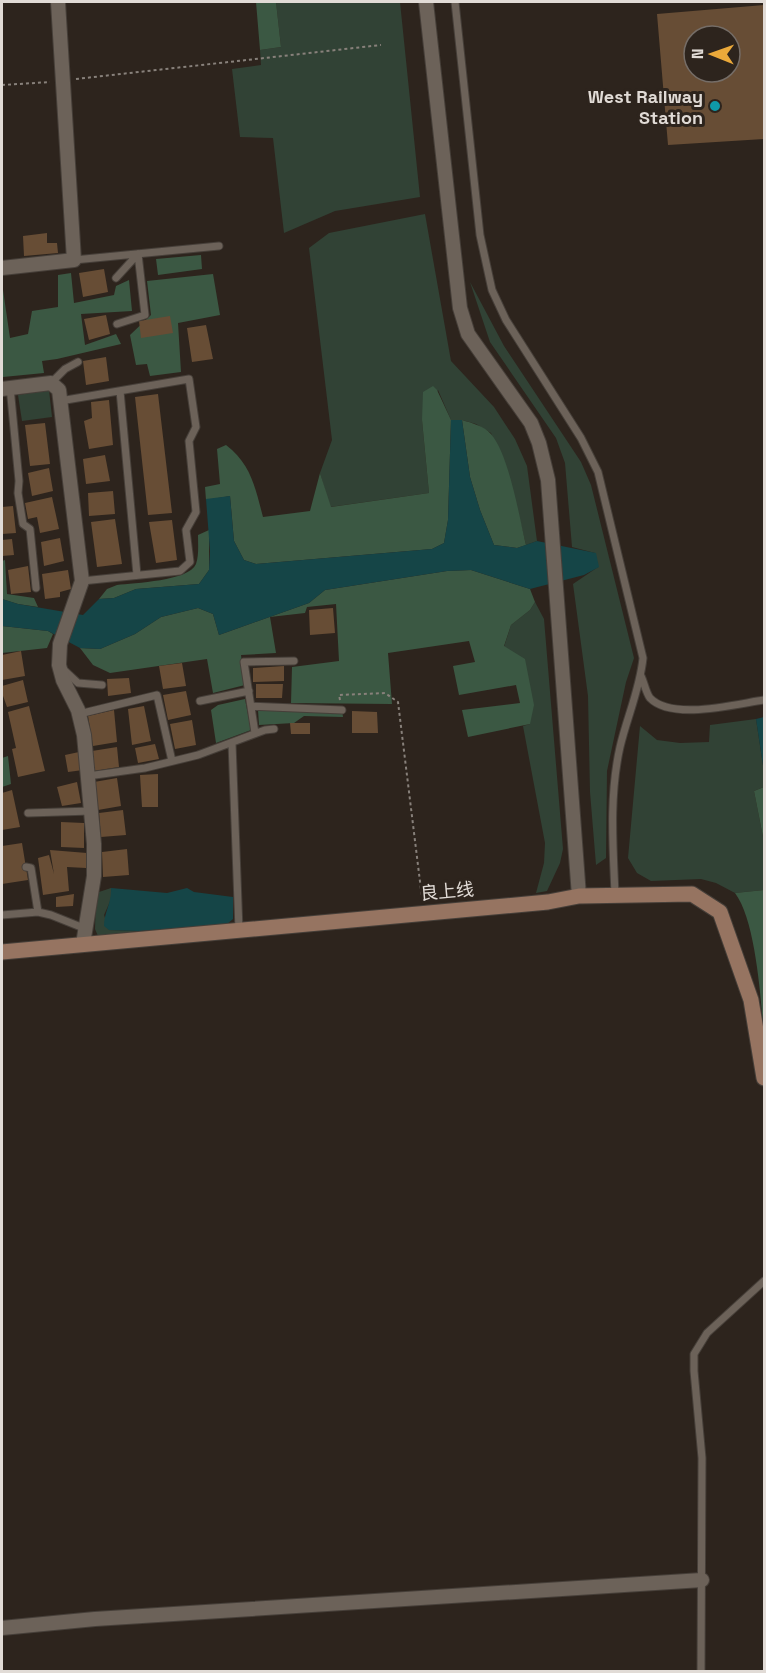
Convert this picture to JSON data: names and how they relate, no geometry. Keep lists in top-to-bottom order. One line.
{"streets":{"street":["良上线"]},"places":["West Railway Station"],"north":"left"}
